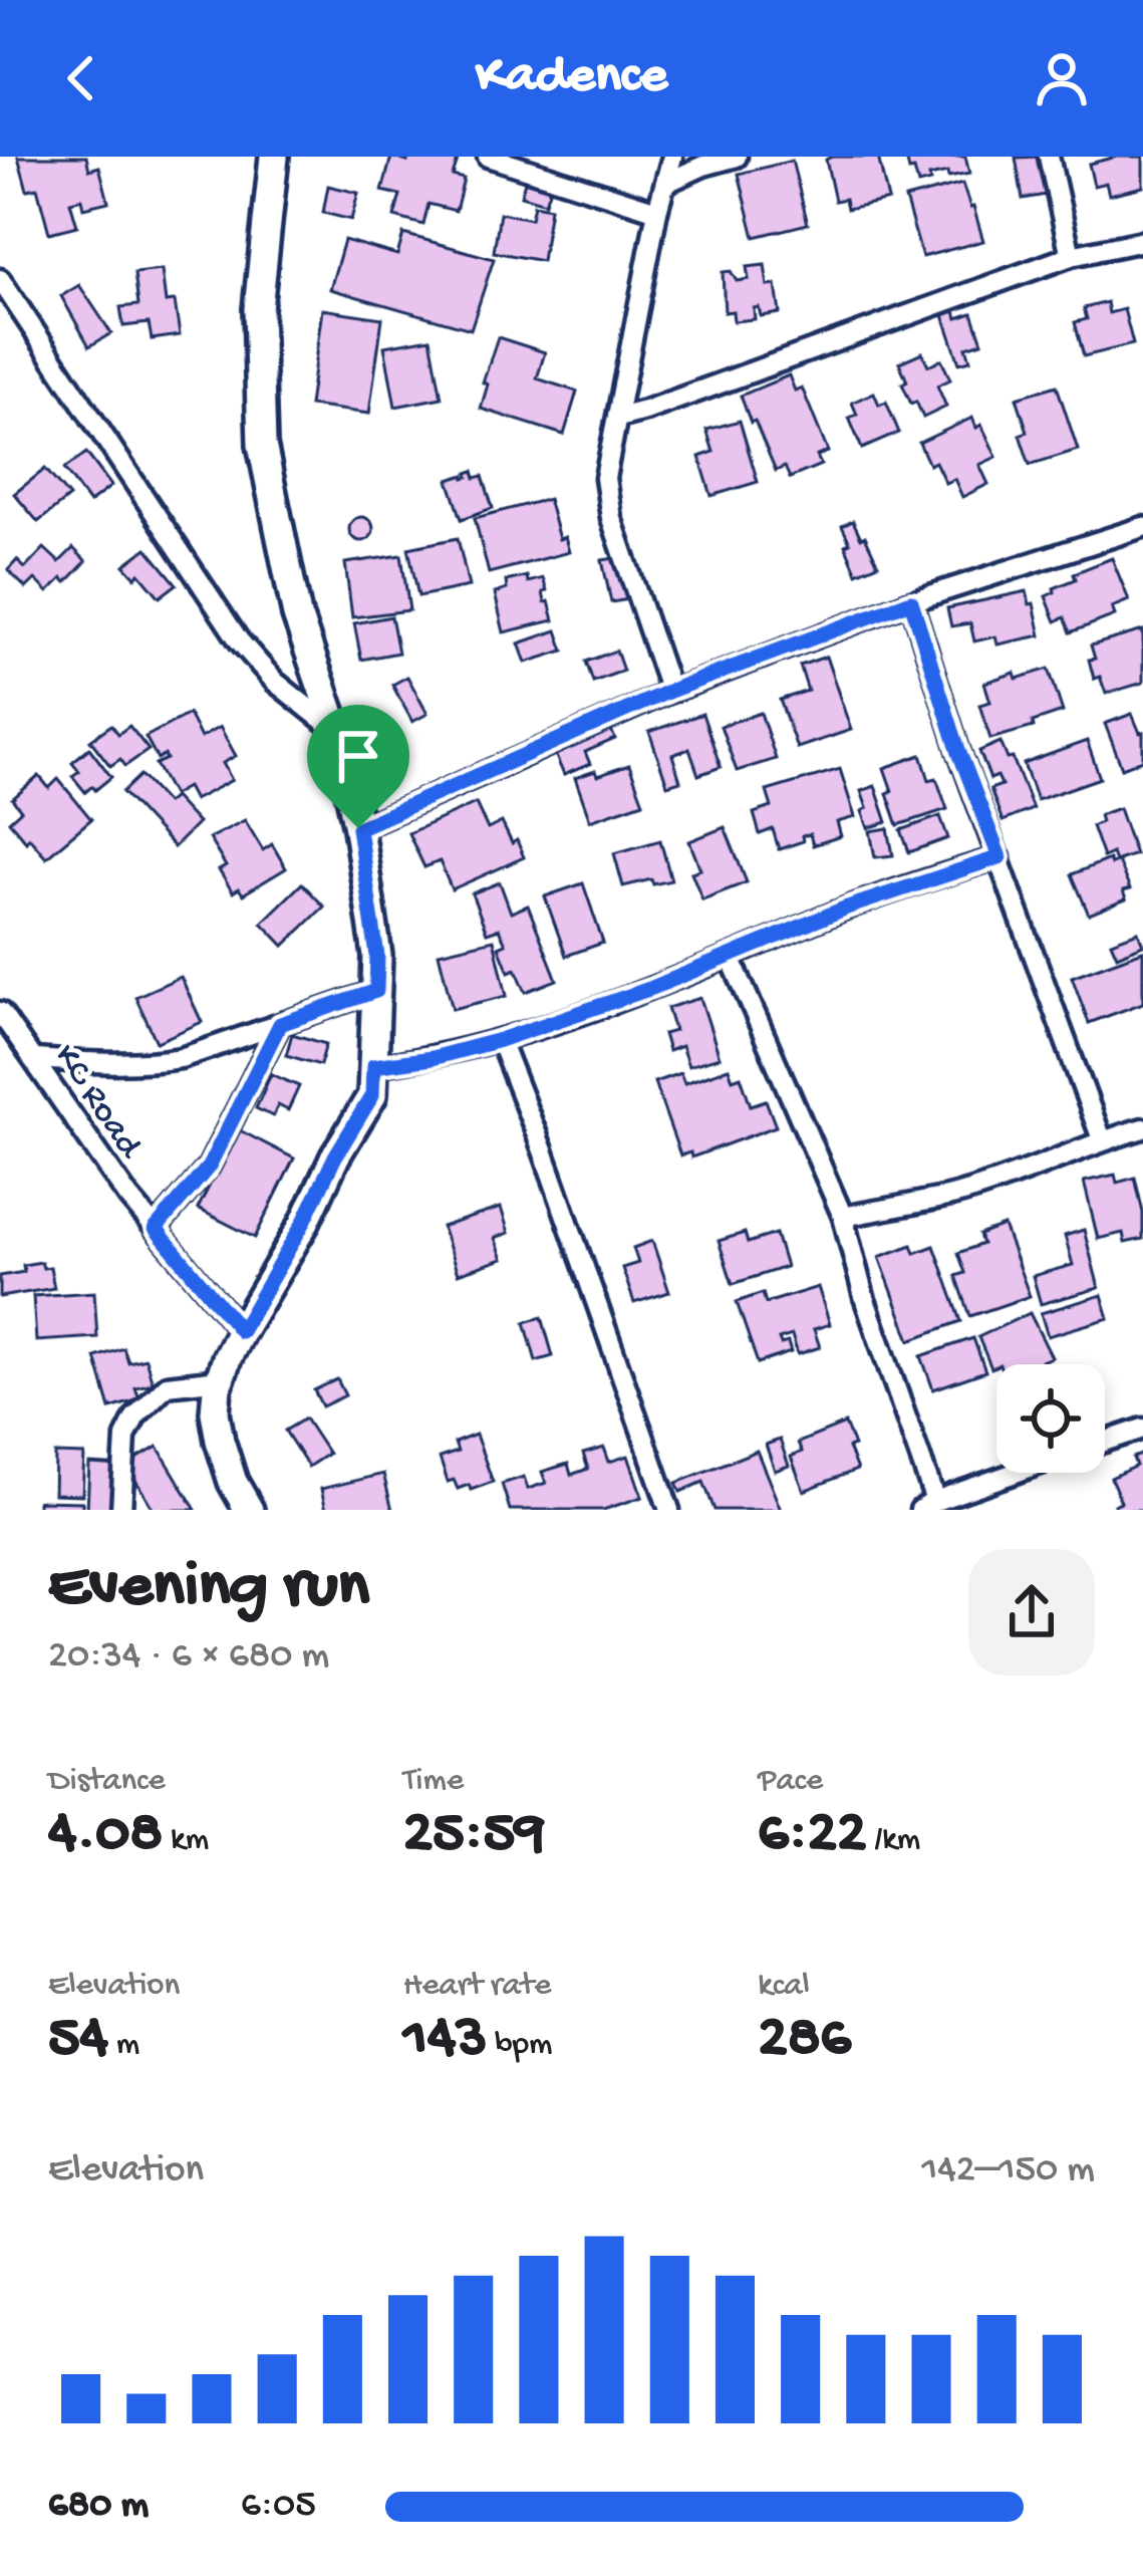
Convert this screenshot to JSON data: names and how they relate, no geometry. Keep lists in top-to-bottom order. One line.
{"streets":{"street":["KC Road"]},"page":{"header":"Kadence","heading":["Evening run","20:34 · 6 × 680 m"],"stats":[["Distance","4.08 km"],["Time","25:59"],["Pace","6:22 /km"],["Elevation","54 m"],["Heart rate","143 bpm"],["kcal","286"]],"chart":["Elevation","142–150 m"],"list":[{"name":"680 m","note":"6:05"}]}}
